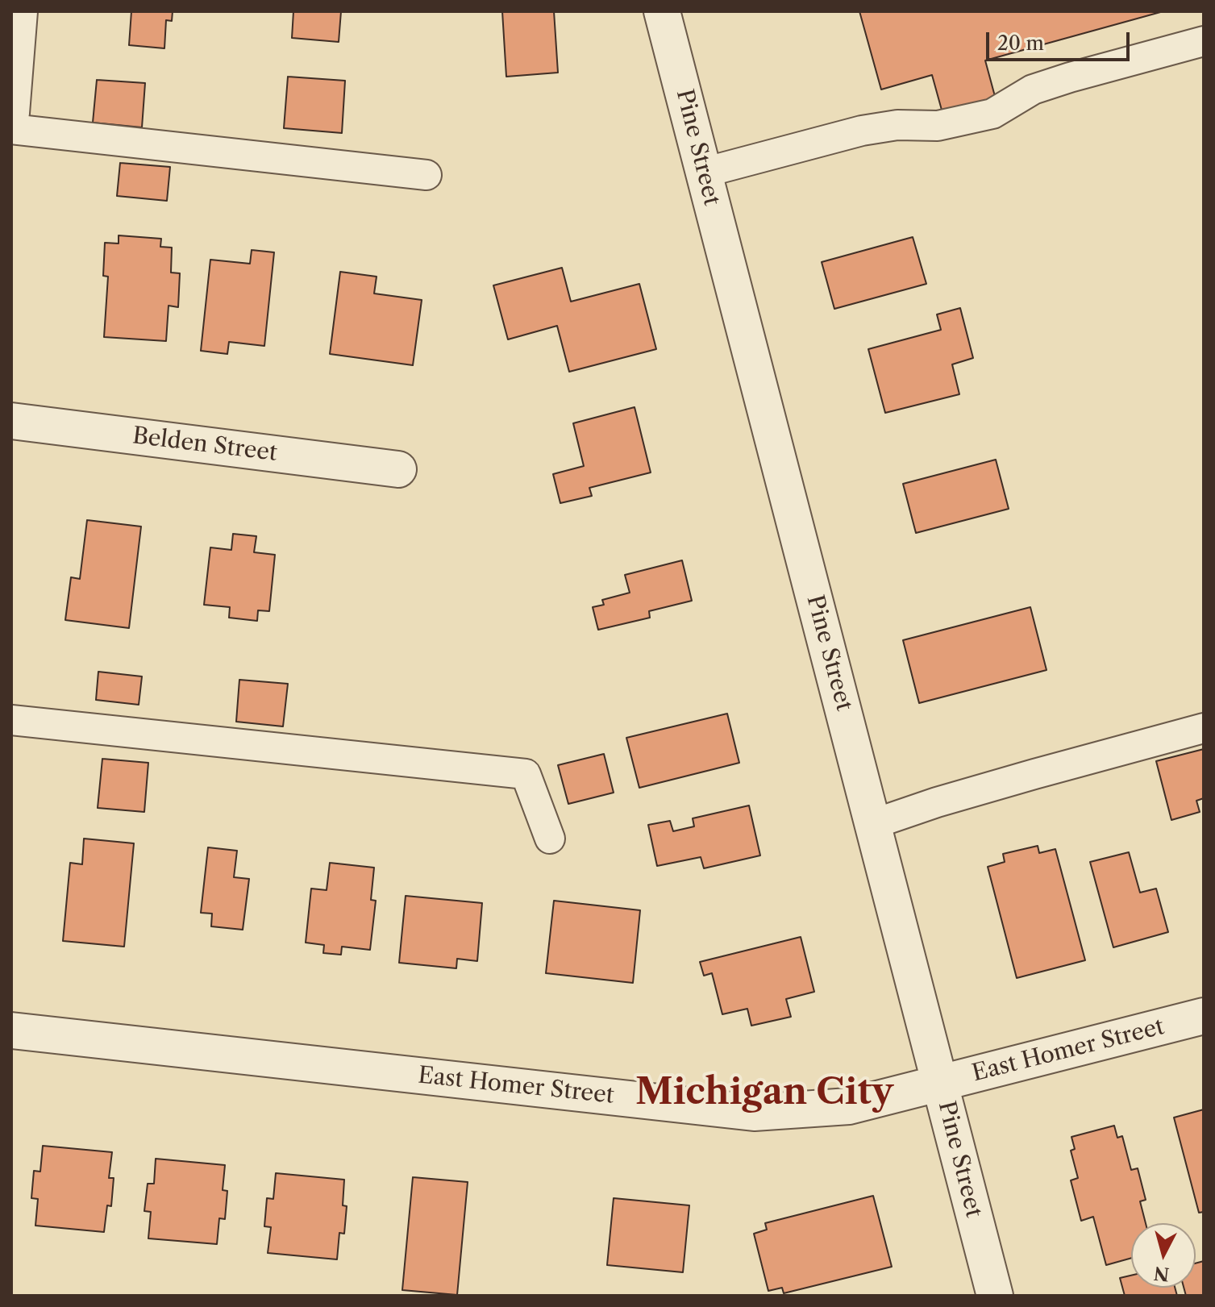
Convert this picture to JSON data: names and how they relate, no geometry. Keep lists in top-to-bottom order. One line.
{"streets":{"street":["Pine Street","Belden Street","East Homer Street"]},"crossings":[["Pine Street","East Homer Street"]],"districts":["Michigan City"],"scale_bar":"20 m","north":"bottom"}
